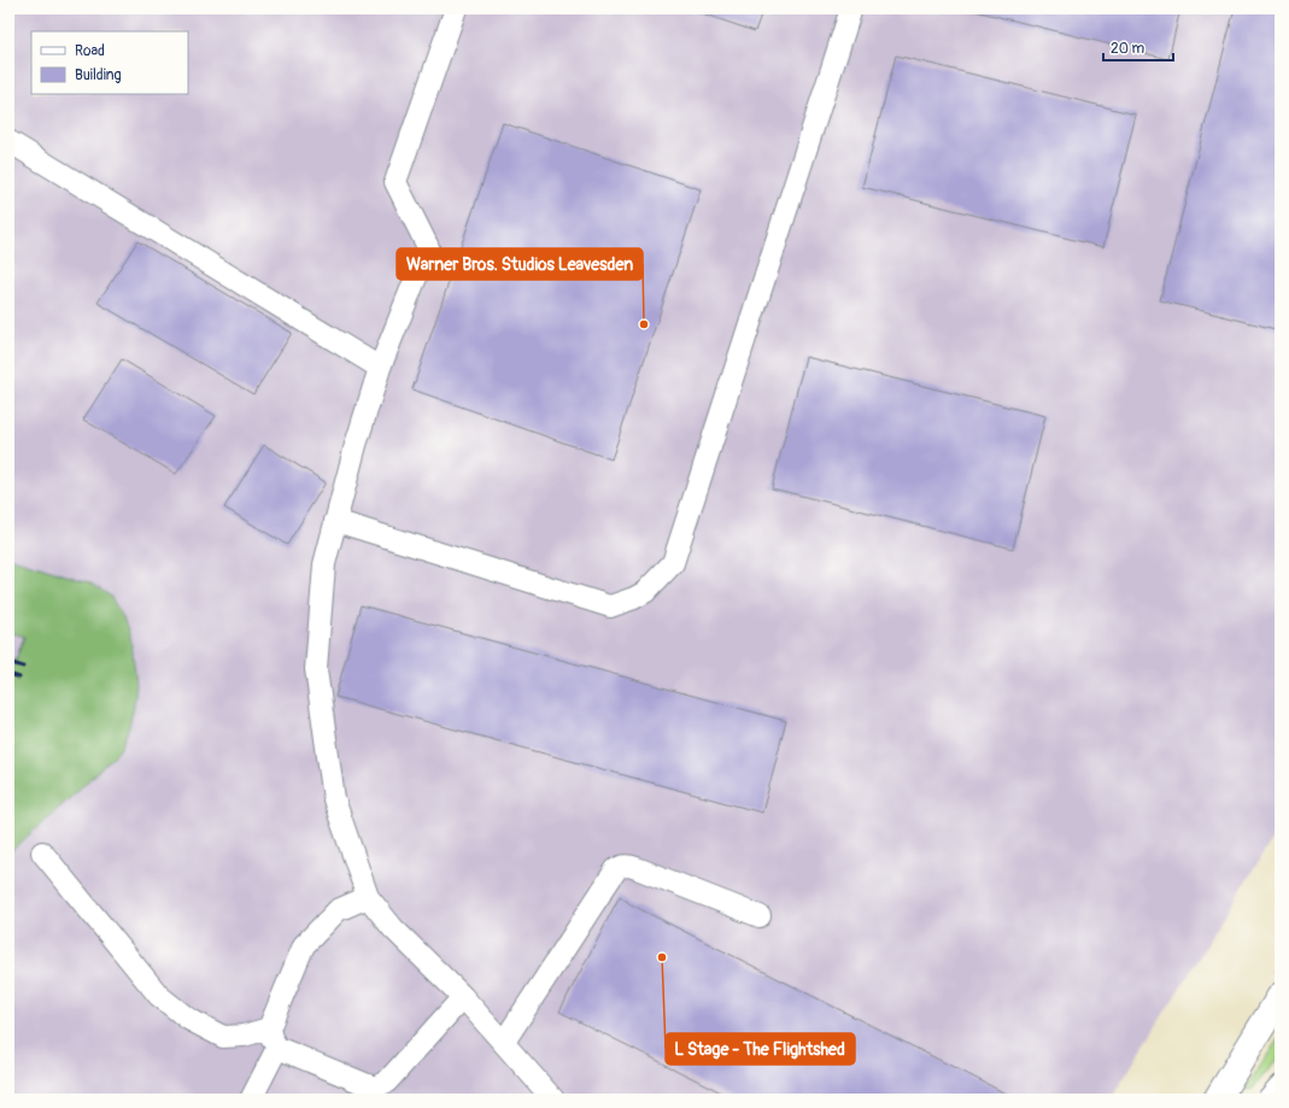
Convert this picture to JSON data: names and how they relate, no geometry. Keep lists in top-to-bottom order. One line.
{"places":["Warner Bros. Studios Leavesden","L Stage - The Flightshed"],"legend":["Road","Building"],"scale_bar":"20 m"}
